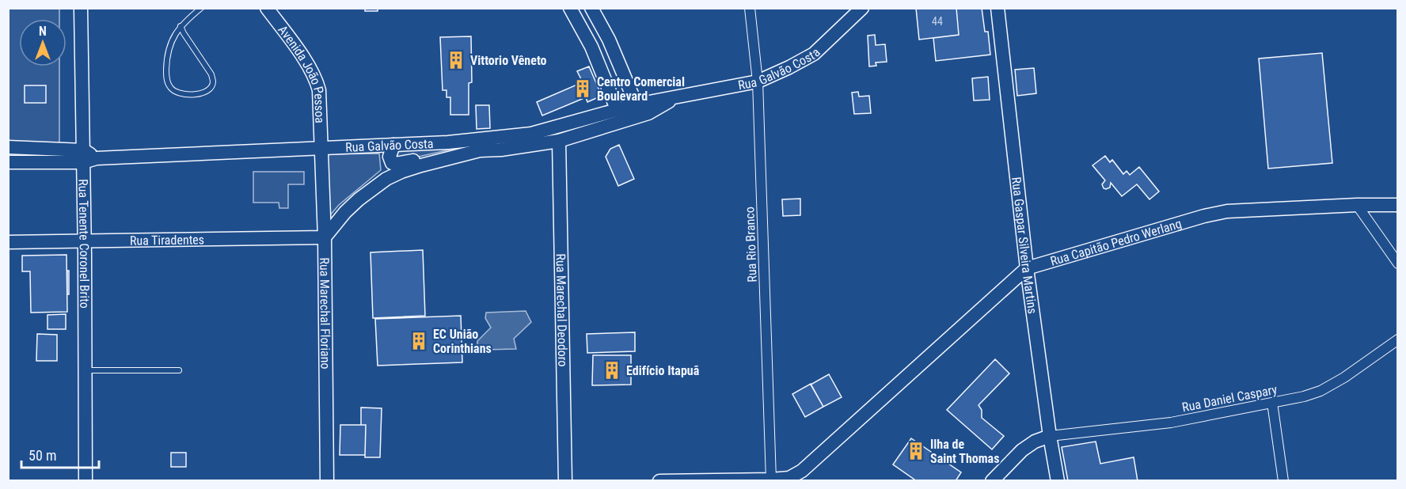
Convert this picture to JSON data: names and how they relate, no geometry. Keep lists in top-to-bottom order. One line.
{"streets":{"street":["Rua Galvão Costa","Avenida João Pessoa","Rua Tiradentes","Rua Capitão Pedro Werlang","Rua Tenente Coronel Brito","Rua Rio Branco","Rua Gaspar Silveira Martins","Rua Marechal Deodoro","Rua Marechal Floriano","Rua Daniel Caspary"]},"crossings":[["Rua Galvão Costa","Avenida João Pessoa"],["Rua Galvão Costa","Rua Tiradentes"],["Rua Galvão Costa","Rua Tenente Coronel Brito"],["Rua Galvão Costa","Rua Rio Branco"],["Rua Galvão Costa","Rua Marechal Deodoro"],["Rua Galvão Costa","Rua Marechal Floriano"],["Avenida João Pessoa","Rua Marechal Floriano"],["Rua Tiradentes","Rua Tenente Coronel Brito"],["Rua Tiradentes","Rua Marechal Floriano"],["Rua Capitão Pedro Werlang","Rua Rio Branco"],["Rua Capitão Pedro Werlang","Rua Gaspar Silveira Martins"],["Rua Gaspar Silveira Martins","Rua Daniel Caspary"]],"places":{"building":["Vittorio Vêneto","Centro Comercial Boulevard","EC União Corinthians","Edifício Itapuã","Ilha de Saint Thomas"]},"house_numbers":["44"],"scale_bar":"50 m","north":"top"}
